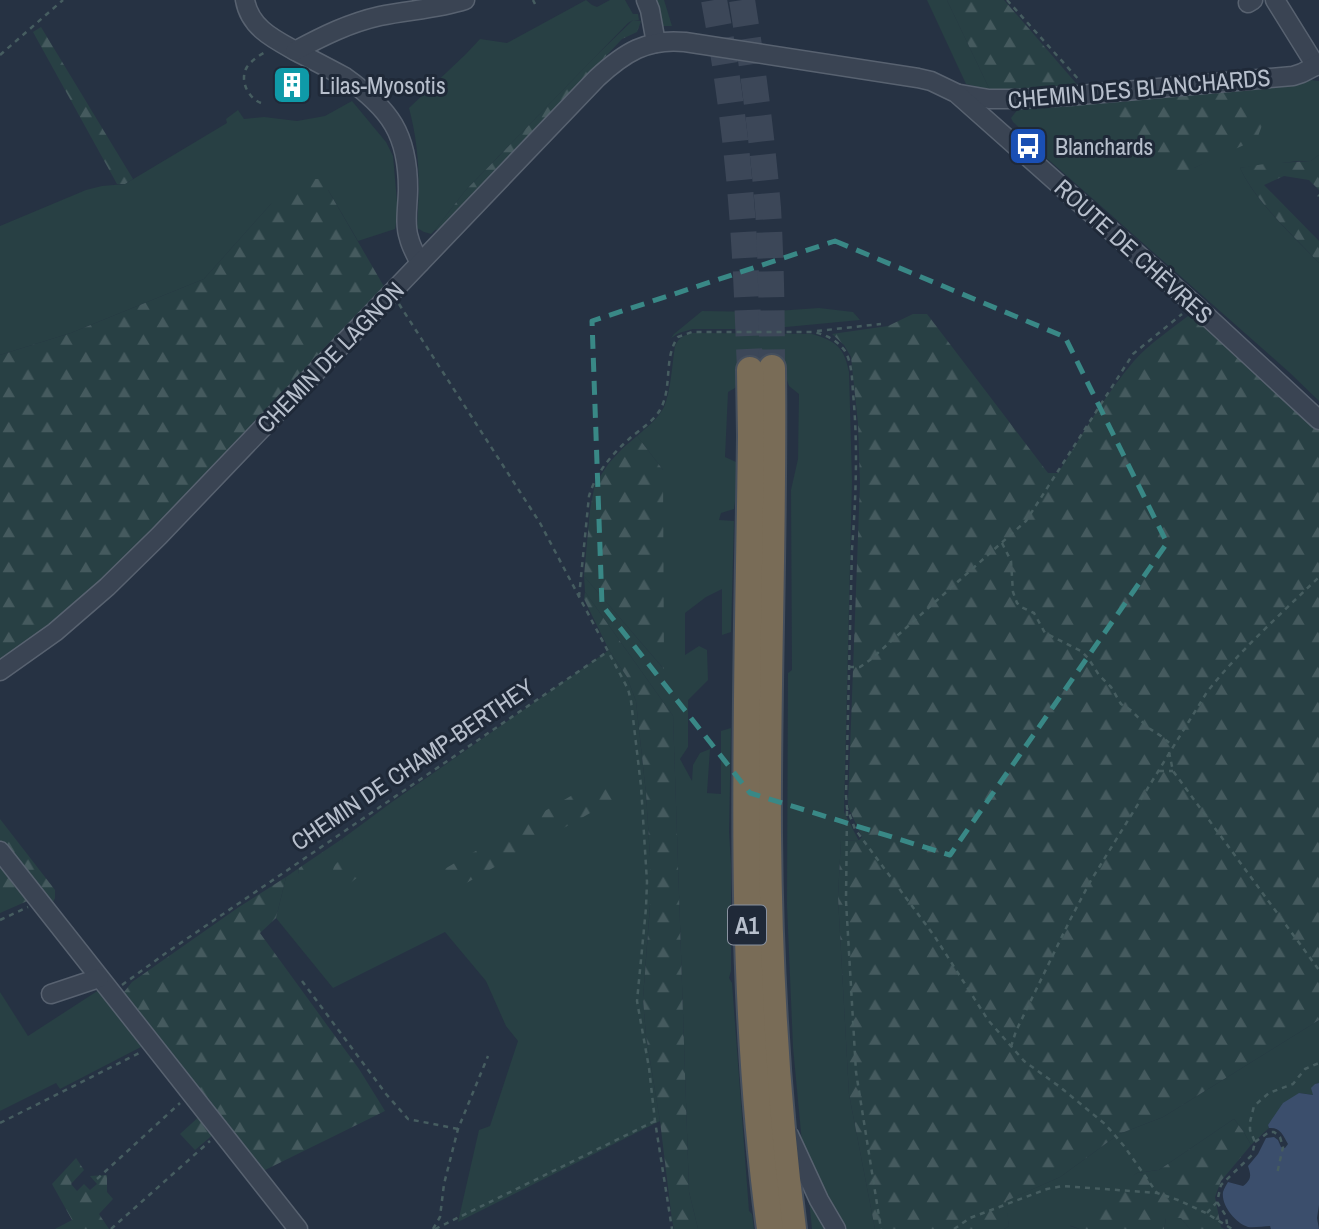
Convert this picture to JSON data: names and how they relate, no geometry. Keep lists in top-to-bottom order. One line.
{"streets":{"highway":["A1"],"street":["CHEMIN DES BLANCHARDS","ROUTE DE CHÈVRES","CHEMIN DE LAGNON"],"path":["CHEMIN DE CHAMP-BERTHEY"]},"crossings":[["CHEMIN DES BLANCHARDS","ROUTE DE CHÈVRES"],["ROUTE DE CHÈVRES","CHEMIN DE LAGNON"]],"places":{"building":["Lilas-Myosotis"],"bus stop":["Blanchards"]}}
